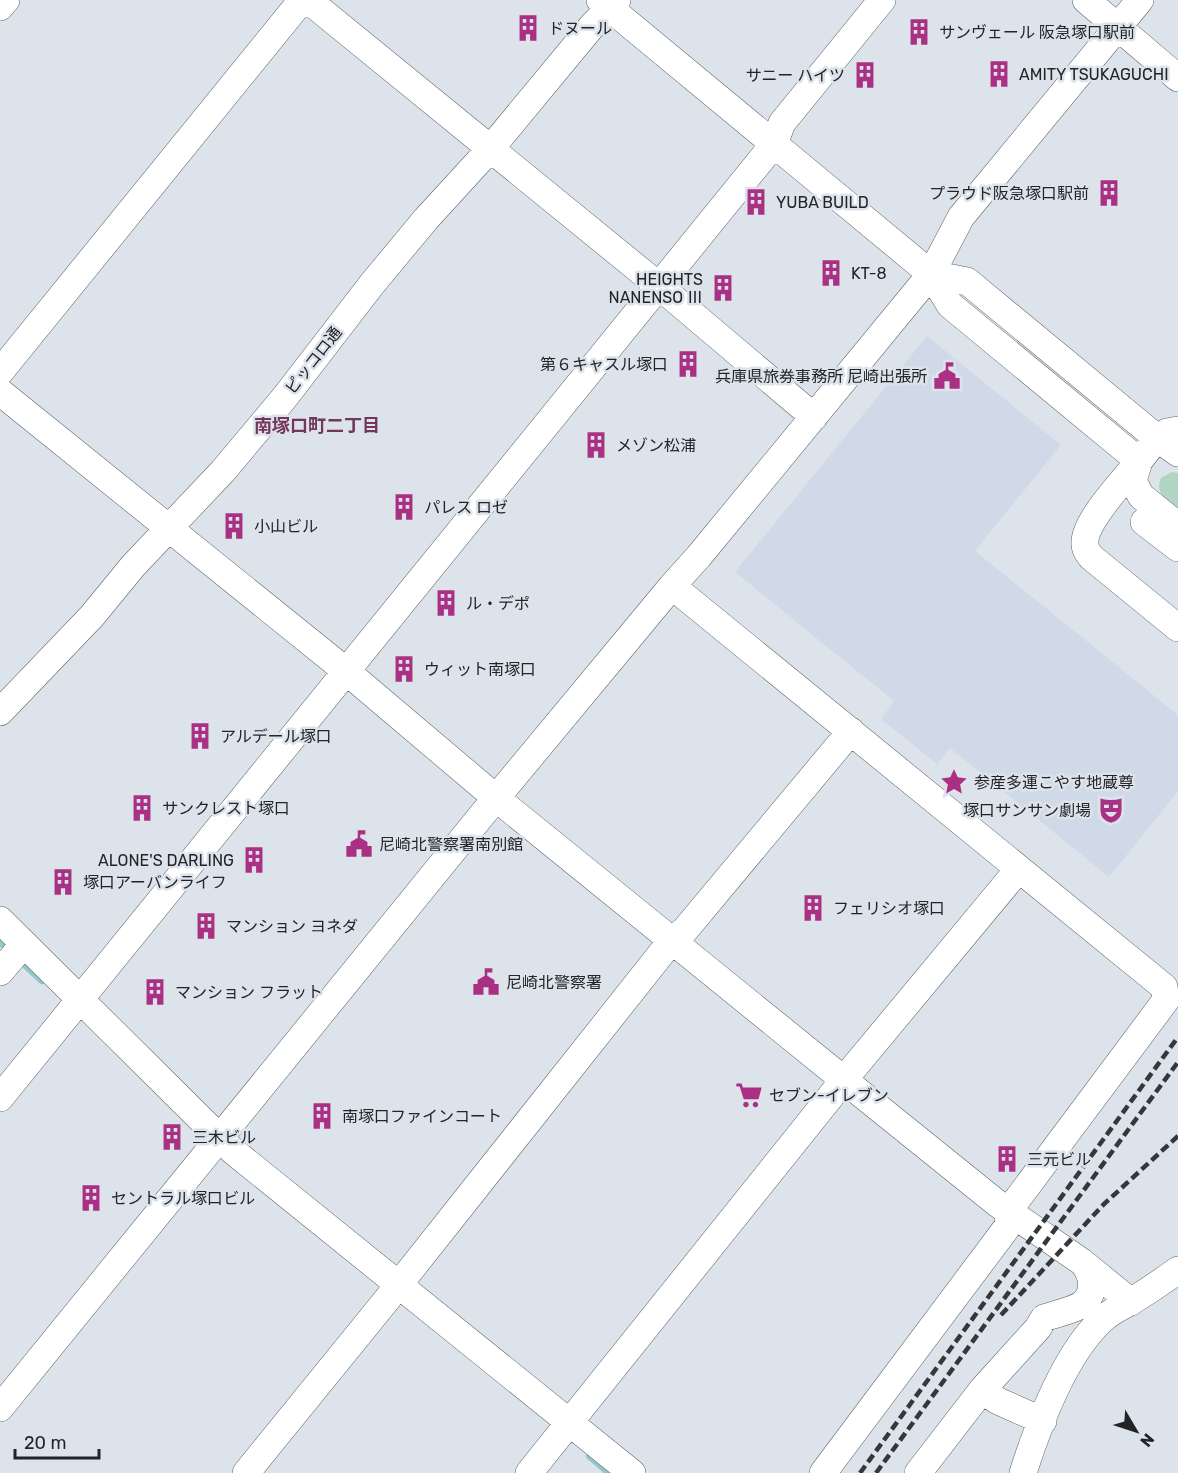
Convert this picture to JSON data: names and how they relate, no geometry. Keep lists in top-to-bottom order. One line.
{"streets":{"street":["ピッコロ通"]},"districts":["南塚口町二丁目"],"places":{"building":["ドヌール","サンヴェール 阪急塚口駅前","AMITY TSUKAGUCHI","サニー ハイツ","プラウド阪急塚口駅前","YUBA BUILD","KT-8","HEIGHTS NANENSO Ⅲ","第６キャスル塚口","メゾン松浦","パレス ロゼ","小山ビル","ル・デポ","ウィット南塚口","アルデール塚口","サンクレスト塚口","ALONE'S DARLING","塚口アーバンライフ","フェリシオ塚口","マンション ヨネダ","マンション フラット","南塚口ファインコート","三木ビル","三元ビル","セントラル塚口ビル"],"public building":["兵庫県旅券事務所 尼崎出張所","尼崎北警察署南別館","尼崎北警察署"],"place":["参産多運こやす地蔵尊"],"theatre":["塚口サンサン劇場"],"supermarket":["セブン-イレブン"]},"scale_bar":"20 m","north":"bottom right"}
